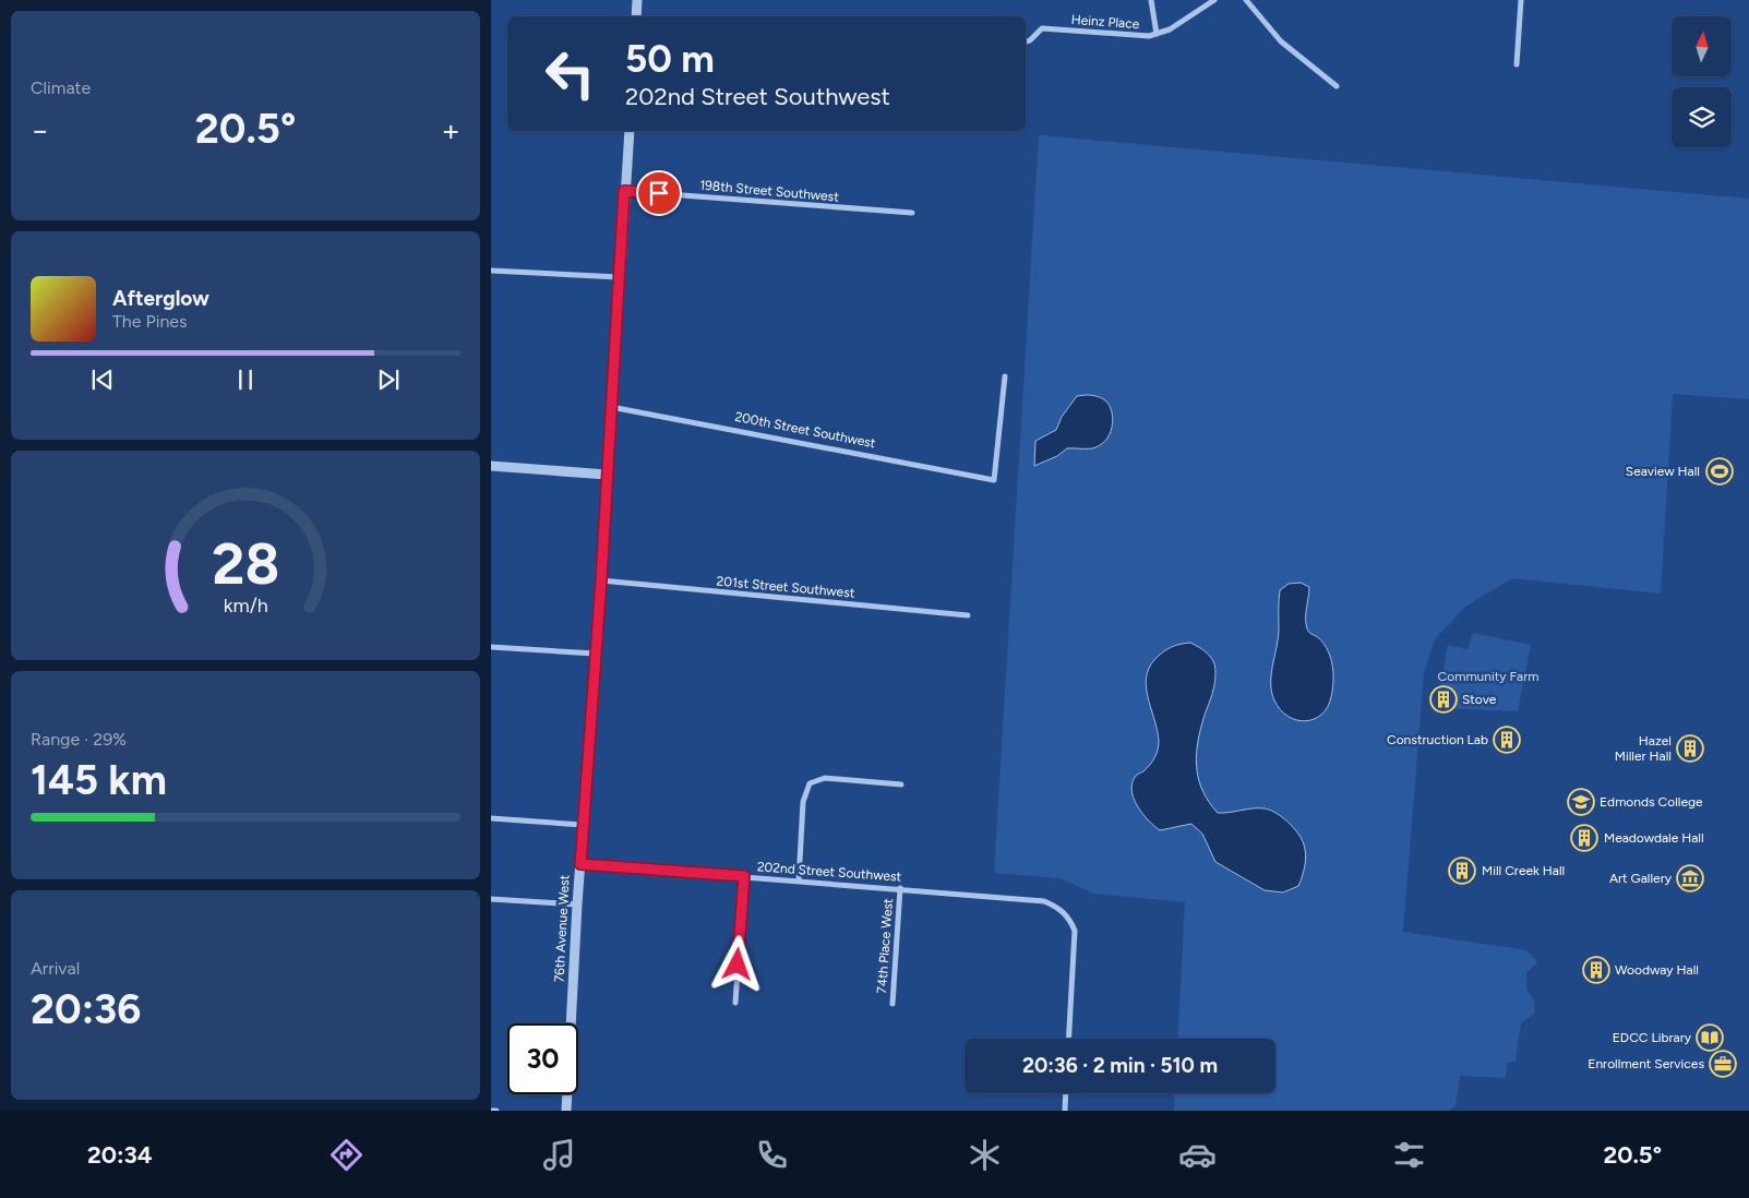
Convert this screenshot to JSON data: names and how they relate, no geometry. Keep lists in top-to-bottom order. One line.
{"streets":{"street":["Heinz Place","198th Street Southwest","200th Street Southwest","201st Street Southwest","202nd Street Southwest","76th Avenue West","74th Place West"]},"crossings":[["198th Street Southwest","76th Avenue West"],["200th Street Southwest","76th Avenue West"],["201st Street Southwest","76th Avenue West"],["202nd Street Southwest","76th Avenue West"],["202nd Street Southwest","74th Place West"]],"parks":["Community Farm"],"places":{"sports":["Seaview Hall"],"building":["Stove","Construction Lab","Hazel Miller Hall","Meadowdale Hall","Mill Creek Hall","Woodway Hall"],"school or university":["Edmonds College"],"museum":["Art Gallery"],"library":["EDCC Library"],"office":["Enrollment Services"]},"north":"top","page":{"tile":["Climate",["Range · 29%","145 km"],["Arrival","20:36"]],"turn":["50 m","202nd Street Southwest"],"heat":["−","20.5°","+"],"song":["Afterglow","The Pines"],"limit":"30","trip":"20:36 · 2 min · 510 m","tabs":["20:34","20.5°"],"gauge":["28","km/h"]}}
